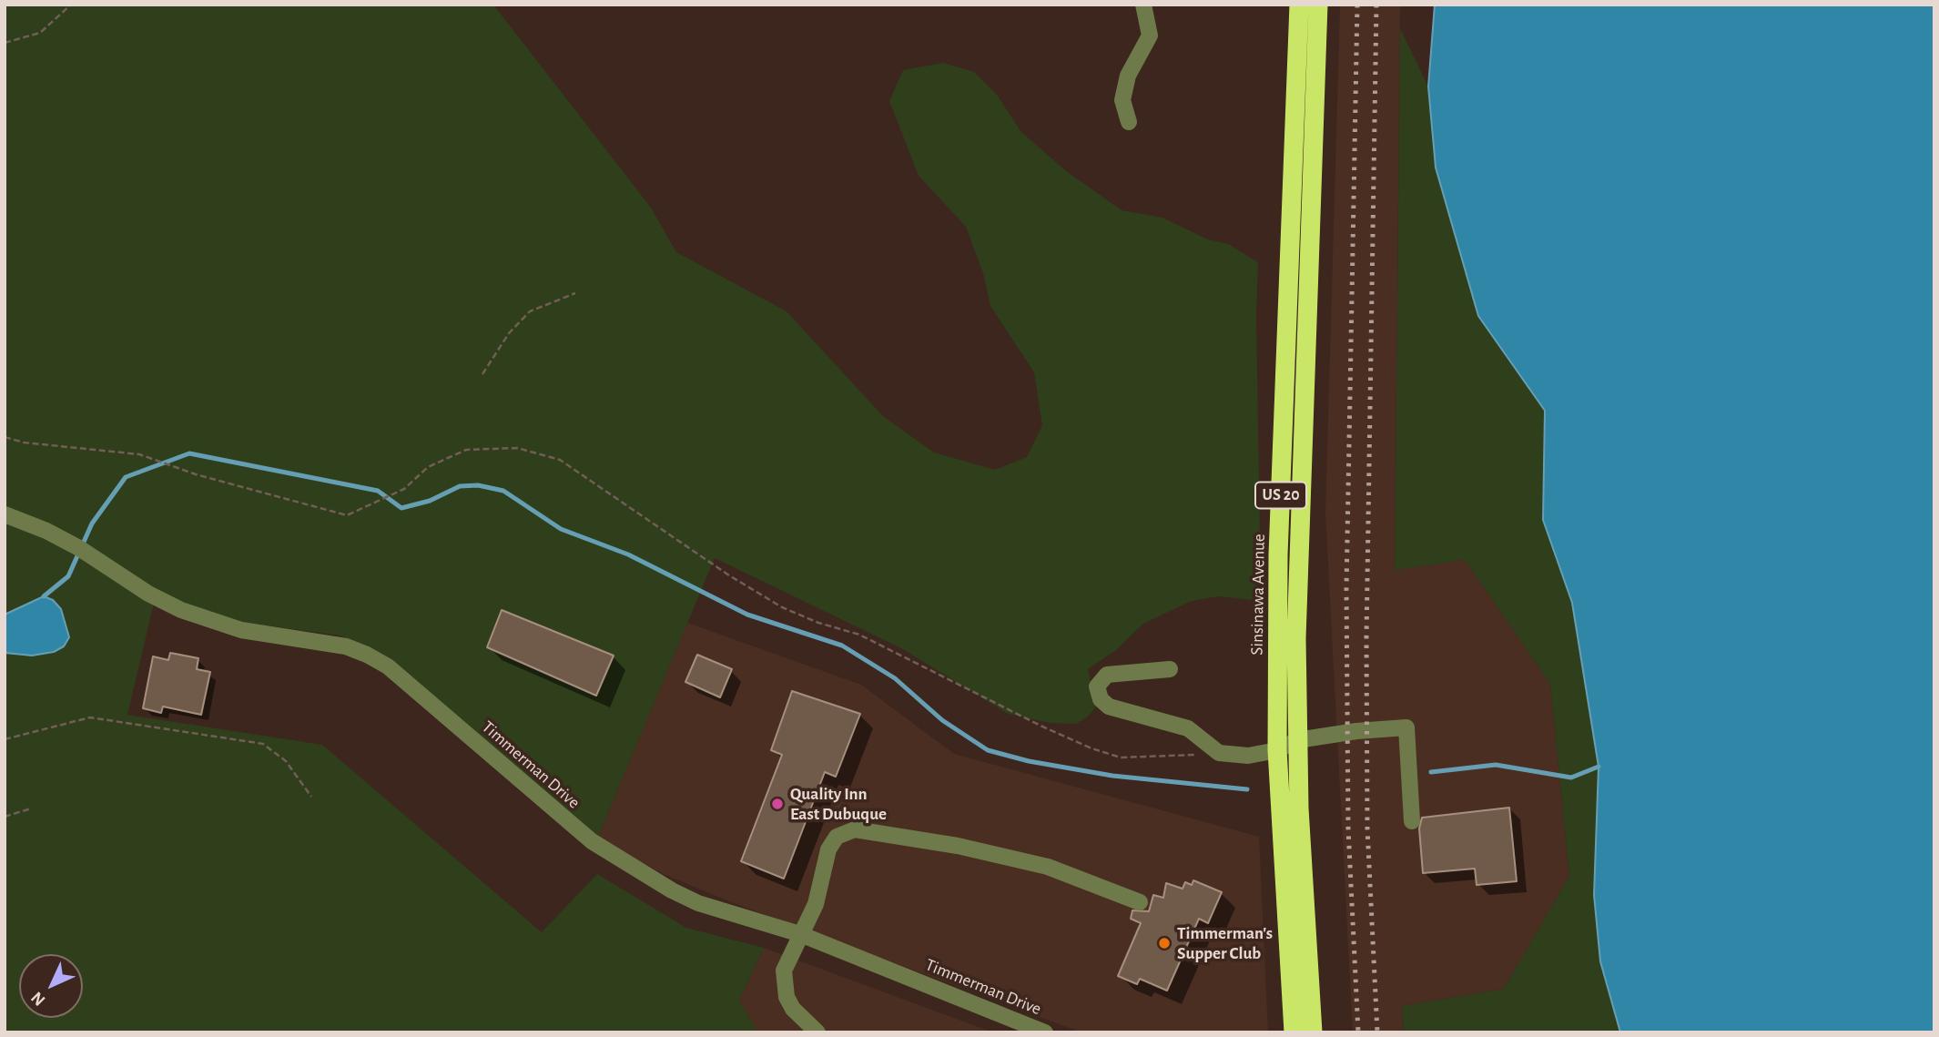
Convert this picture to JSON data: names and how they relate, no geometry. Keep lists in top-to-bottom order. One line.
{"streets":{"highway":["US 20","Sinsinawa Avenue"],"street":["Timmerman Drive"]},"places":["Quality Inn East Dubuque","Timmerman's Supper Club"],"north":"bottom left"}
